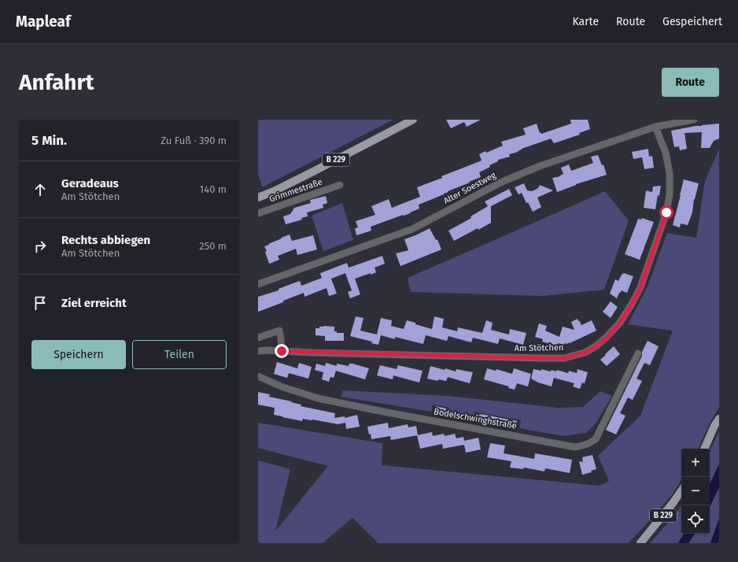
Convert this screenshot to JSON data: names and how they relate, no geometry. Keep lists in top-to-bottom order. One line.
{"streets":{"main road":["B 229","Grimmestraße"],"street":["Alter Soestweg","Am Stötchen","Bodelschwinghstraße"]},"crossings":[["Alter Soestweg","Am Stötchen"]],"page":{"header":"Mapleaf","nav":["Karte","Route","Gespeichert"],"buttons":["Route",["Speichern","Teilen"]],"title":"Anfahrt","heading":["5 Min.","Zu Fuß · 390 m"],"list":[["Geradeaus","Am Stötchen","140 m"],["Rechts abbiegen","Am Stötchen","250 m"],"Ziel erreicht"],"map_buttons":["+","−"]}}
